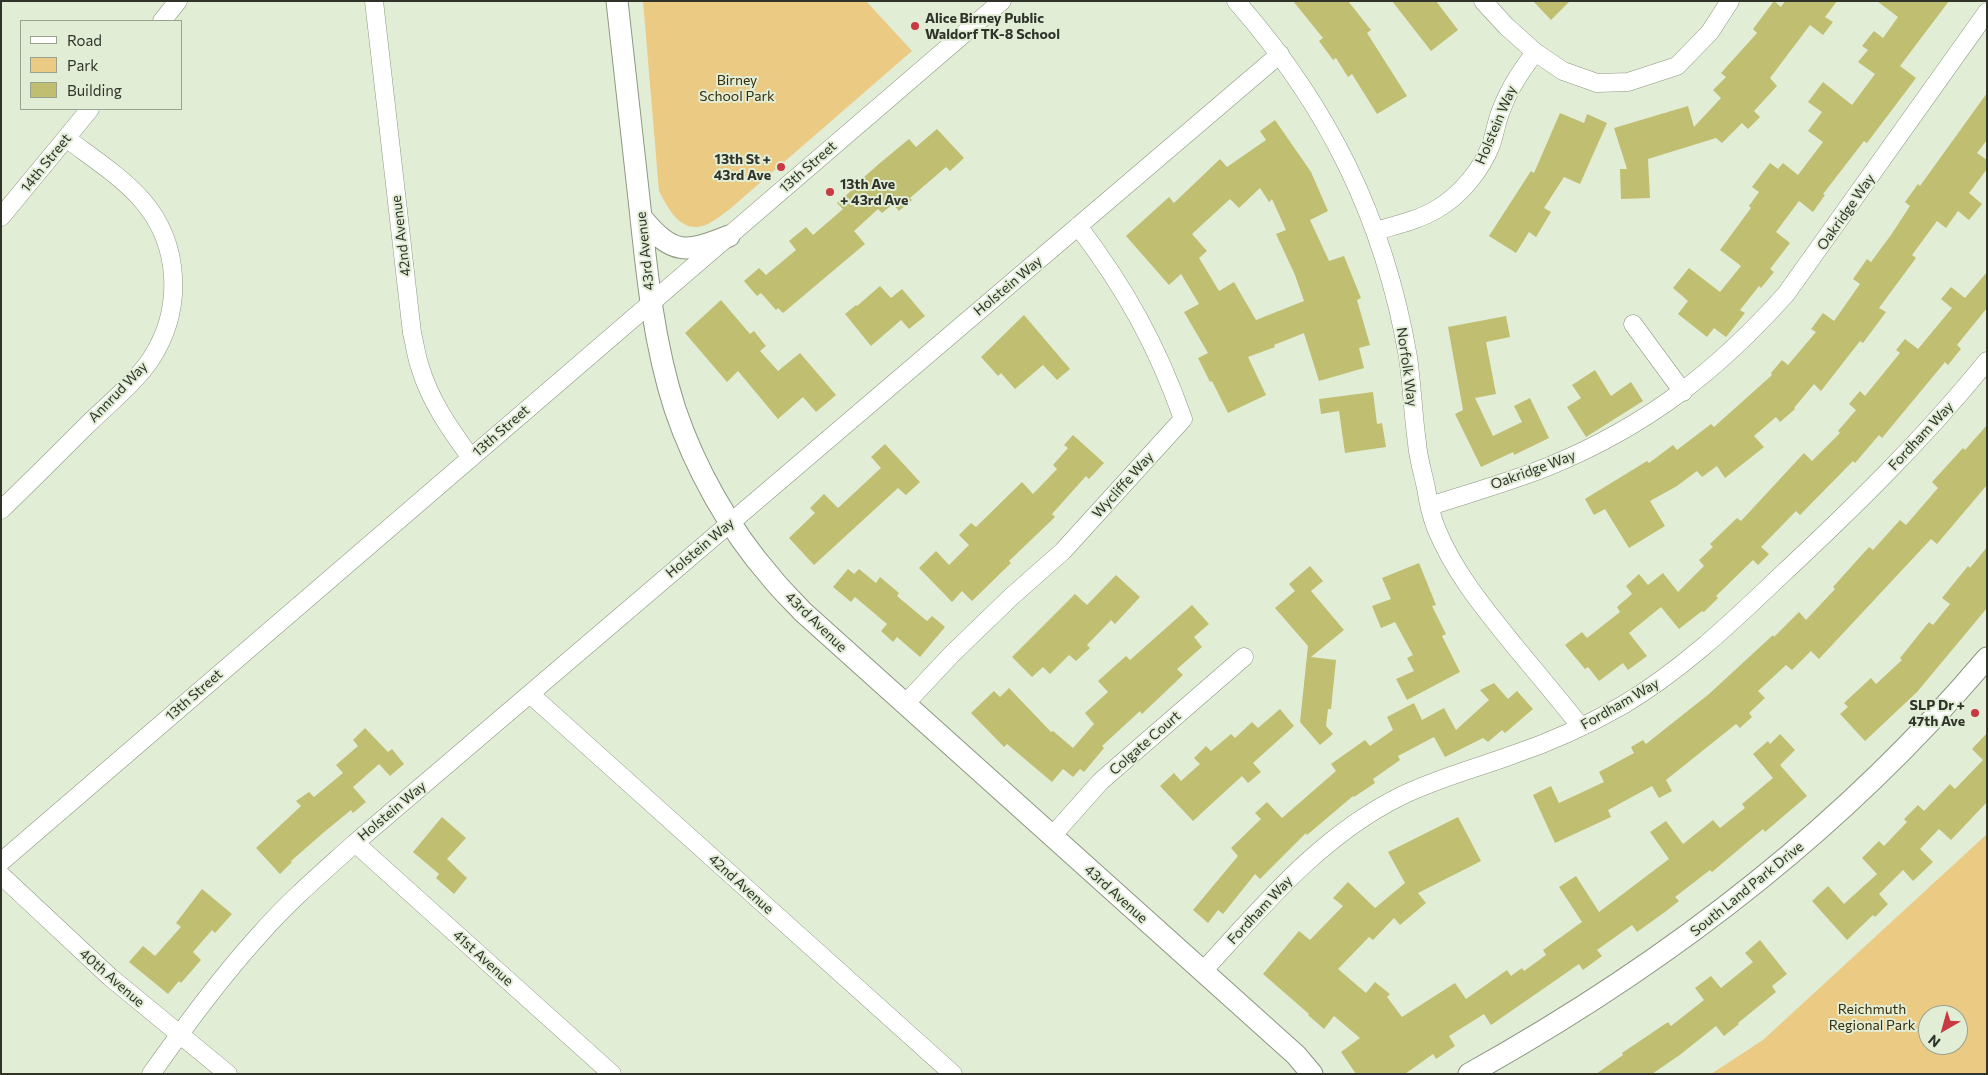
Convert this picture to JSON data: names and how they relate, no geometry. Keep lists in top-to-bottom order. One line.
{"streets":{"street":["Holstein Way","14th Street","13th Street","Oakridge Way","42nd Avenue","43rd Avenue","Norfolk Way","Annrud Way","Fordham Way","Wycliffe Way","Colgate Court","South Land Park Drive","41st Avenue","40th Avenue"]},"crossings":[["Holstein Way","42nd Avenue"],["Holstein Way","43rd Avenue"],["Holstein Way","Norfolk Way"],["Holstein Way","Wycliffe Way"],["Holstein Way","41st Avenue"],["Holstein Way","40th Avenue"],["14th Street","Annrud Way"],["13th Street","42nd Avenue"],["13th Street","43rd Avenue"],["Oakridge Way","Norfolk Way"],["43rd Avenue","Fordham Way"],["43rd Avenue","Wycliffe Way"],["43rd Avenue","Colgate Court"],["Norfolk Way","Fordham Way"]],"parks":["Birney School Park","Reichmuth Regional Park"],"places":["Alice Birney Public Waldorf TK-8 School","13th St + 43rd Ave","13th Ave + 43rd Ave","SLP Dr + 47th Ave"],"legend":["Road","Park","Building"],"north":"bottom left"}
